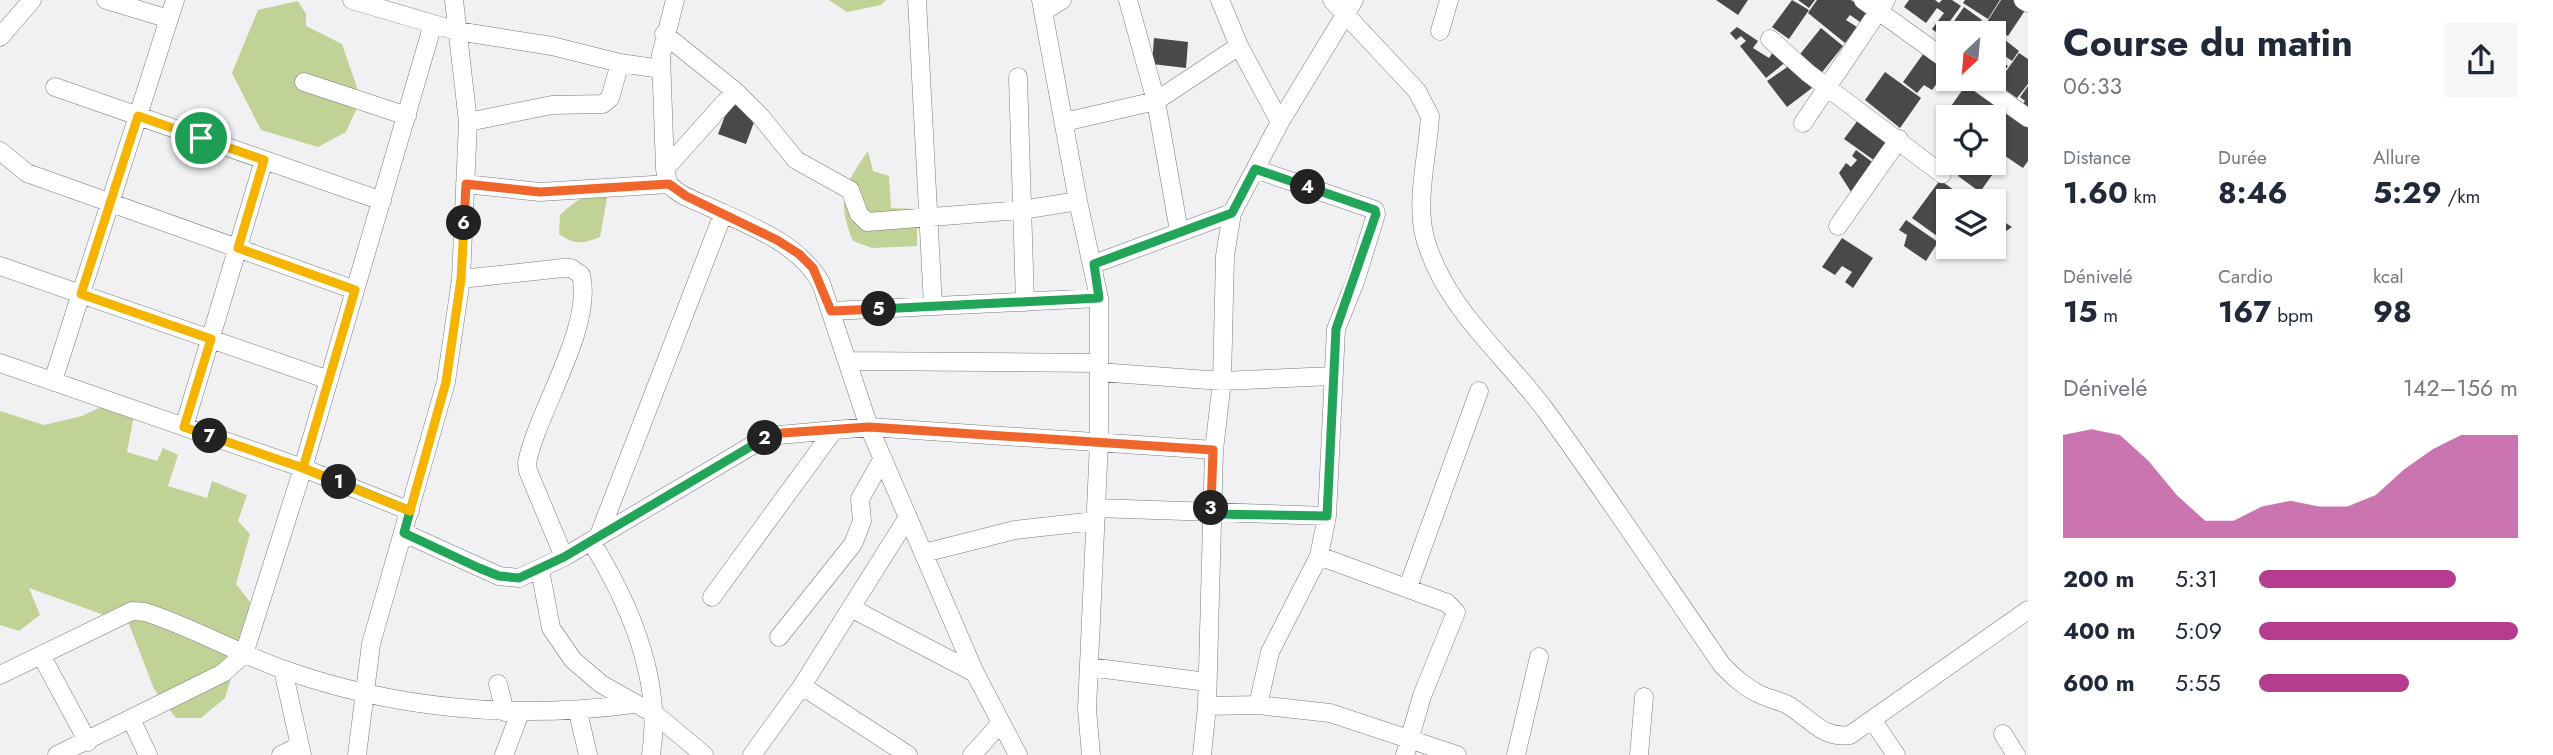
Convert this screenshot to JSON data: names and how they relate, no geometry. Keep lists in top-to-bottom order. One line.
{"north":"bottom left","page":{"heading":["Course du matin","06:33"],"stats":[["Distance","1.60 km"],["Durée","8:46"],["Allure","5:29 /km"],["Dénivelé","15 m"],["Cardio","167 bpm"],["kcal","98"]],"pins":["4","6","5","7","2","1","3"],"chart":["Dénivelé","142–156 m"],"list":[{"name":"200 m","note":"5:31"},{"name":"400 m","note":"5:09"},{"name":"600 m","note":"5:55"}]}}
